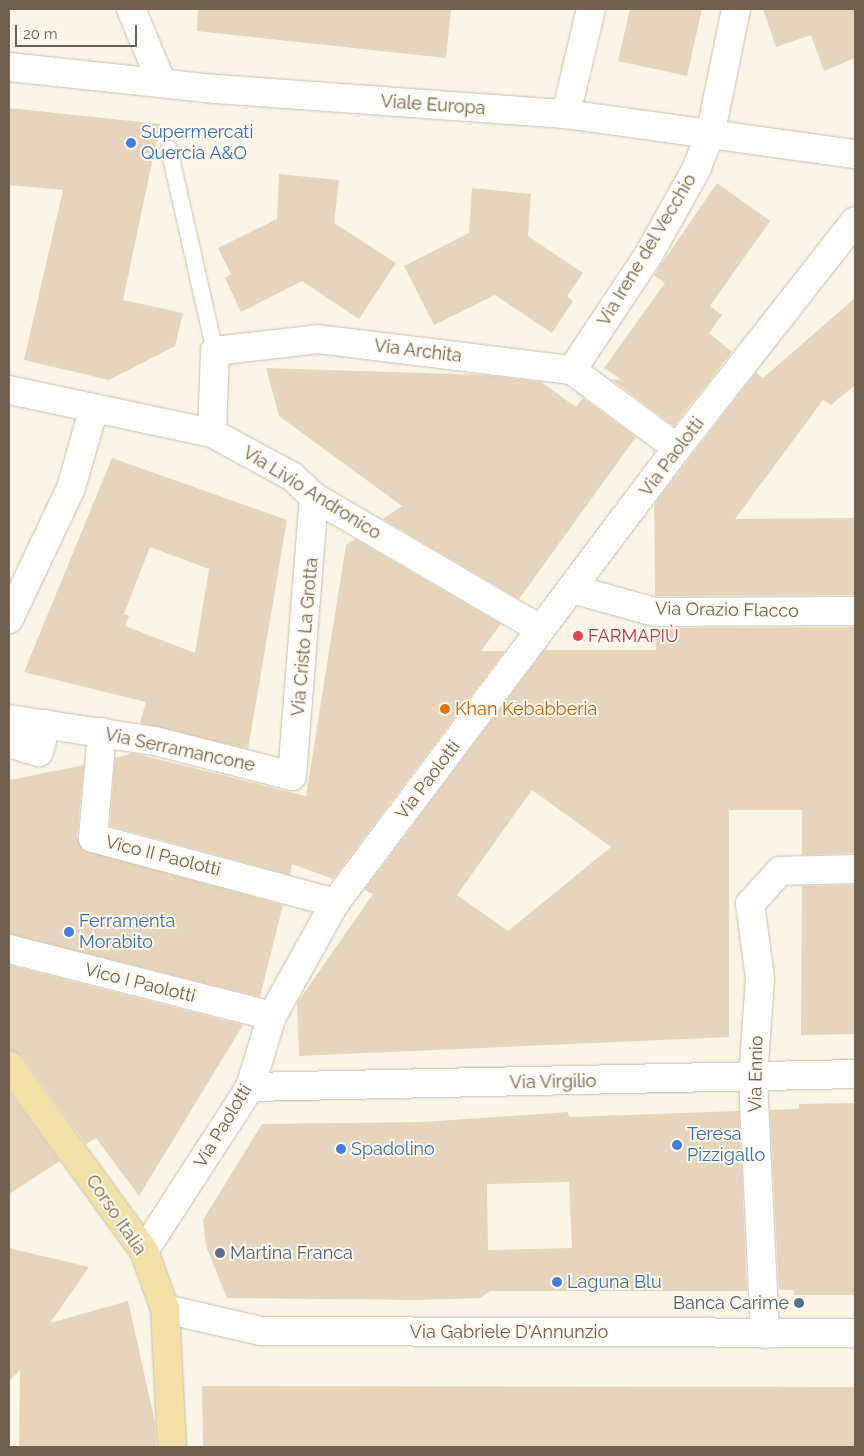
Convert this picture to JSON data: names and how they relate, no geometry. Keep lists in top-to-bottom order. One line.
{"streets":{"main road":["Corso Italia"],"street":["Viale Europa","Via Irene del Vecchio","Via Archita","Via Paolotti","Via Livio Andronico","Via Orazio Flacco","Via Cristo La Grotta","Via Serramancone","Vico II Paolotti","Vico I Paolotti","Via Ennio","Via Virgilio","Via Gabriele D'Annunzio"]},"crossings":[["Viale Europa","Via Irene del Vecchio"],["Via Irene del Vecchio","Via Archita"],["Via Archita","Via Paolotti"],["Via Paolotti","Via Livio Andronico"],["Via Paolotti","Via Orazio Flacco"],["Via Paolotti","Vico II Paolotti"],["Via Paolotti","Vico I Paolotti"],["Via Paolotti","Via Virgilio"],["Via Paolotti","Corso Italia"],["Via Livio Andronico","Via Cristo La Grotta"],["Via Cristo La Grotta","Via Serramancone"],["Via Serramancone","Vico II Paolotti"],["Via Ennio","Via Virgilio"],["Via Ennio","Via Gabriele D'Annunzio"],["Corso Italia","Via Gabriele D'Annunzio"]],"places":["Supermercati Quercia A&O","FARMAPIÙ","Khan Kebabberia","Ferramenta Morabito","Teresa Pizzigallo","Spadolino","Martina Franca","Laguna Blu","Banca Carime"],"scale_bar":"20 m"}
